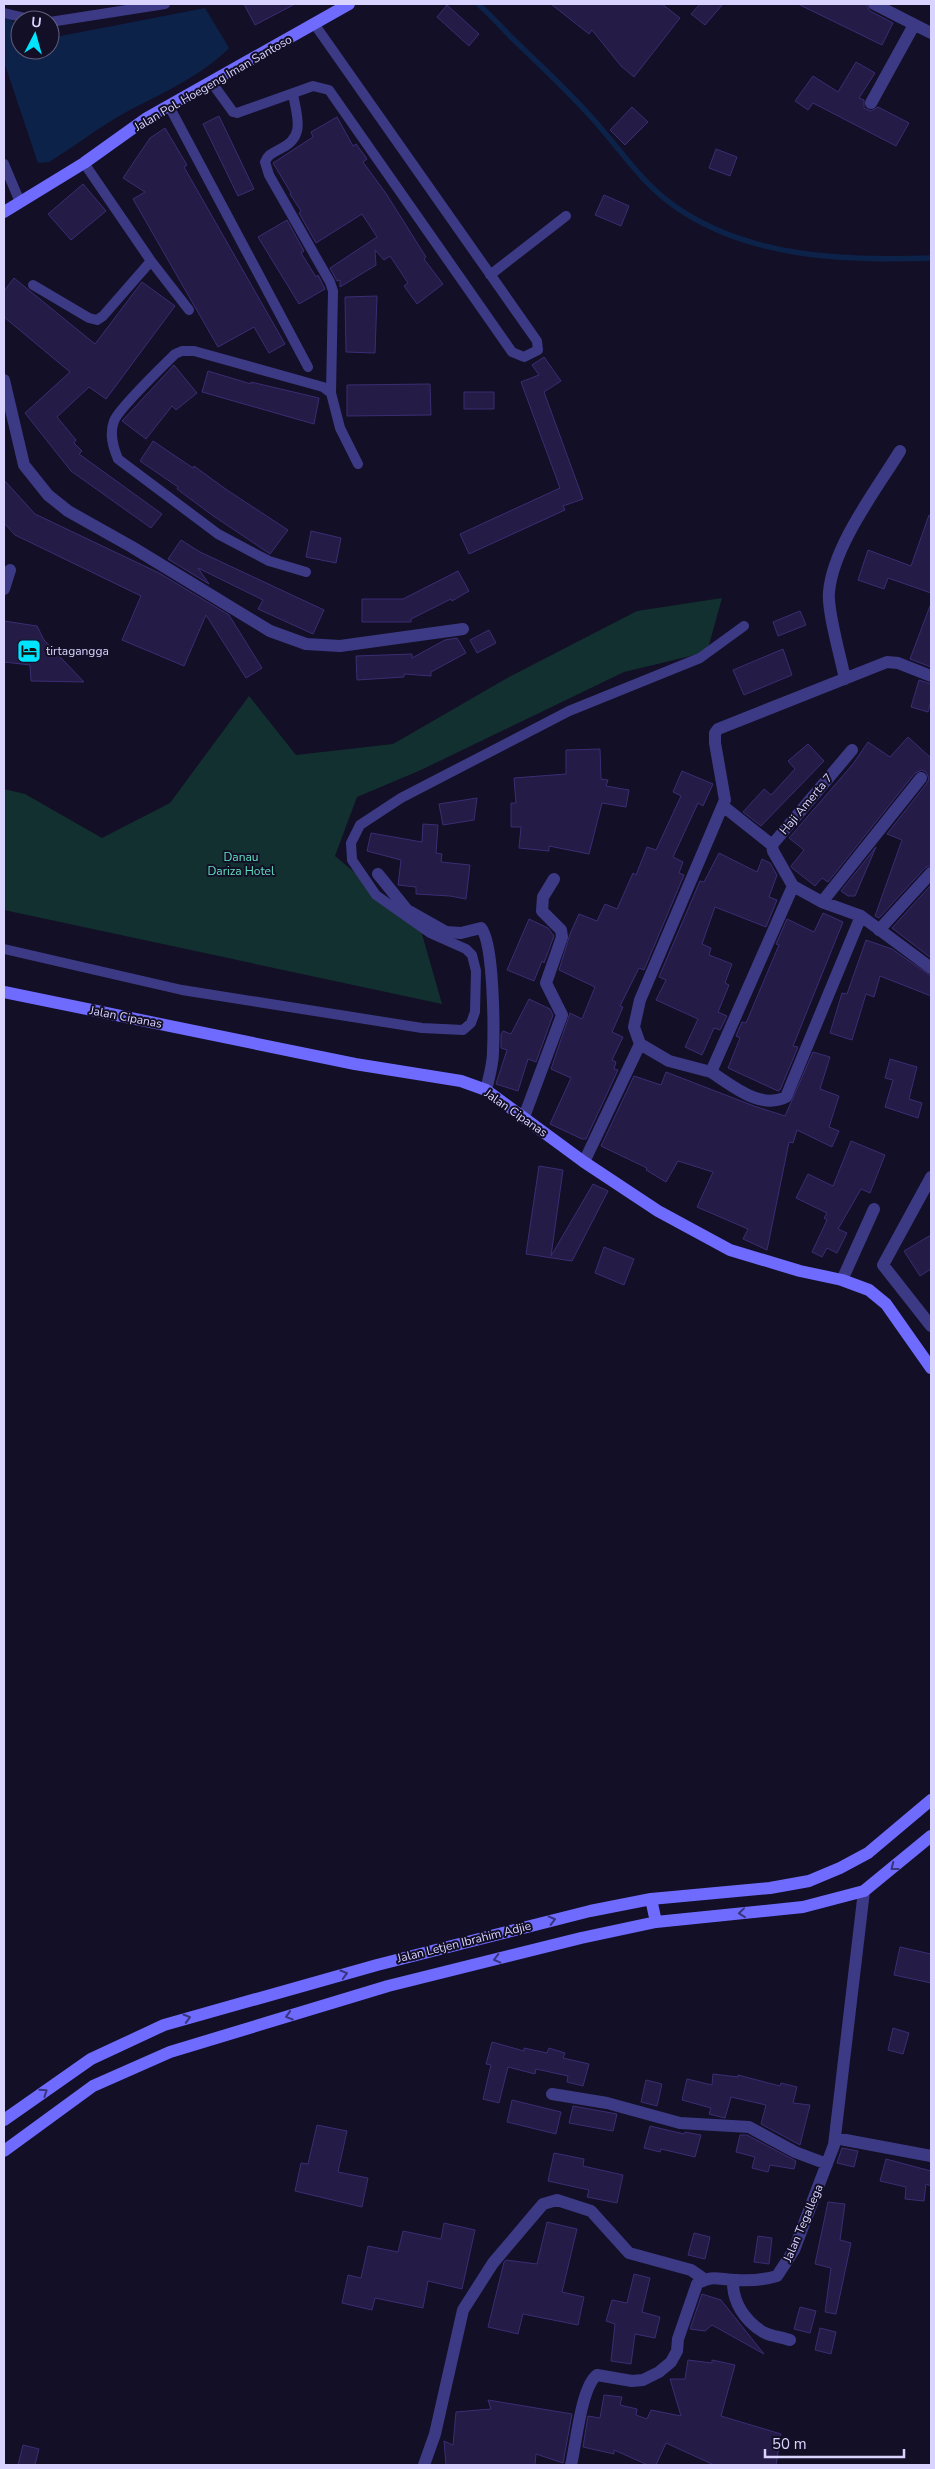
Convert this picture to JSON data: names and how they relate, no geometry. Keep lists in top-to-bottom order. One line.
{"streets":{"street":["Jalan Pol. Hoegeng Iman Santoso","Haji Amerta 7","Jalan Cipanas","Jalan Letjen Ibrahim Adjie","Jalan Tegallega"]},"crossings":[["Jalan Letjen Ibrahim Adjie","Jalan Tegallega"]],"parks":["Danau Dariza Hotel"],"places":{"hotel":["tirtagangga"]},"scale_bar":"50 m","north":"top"}
